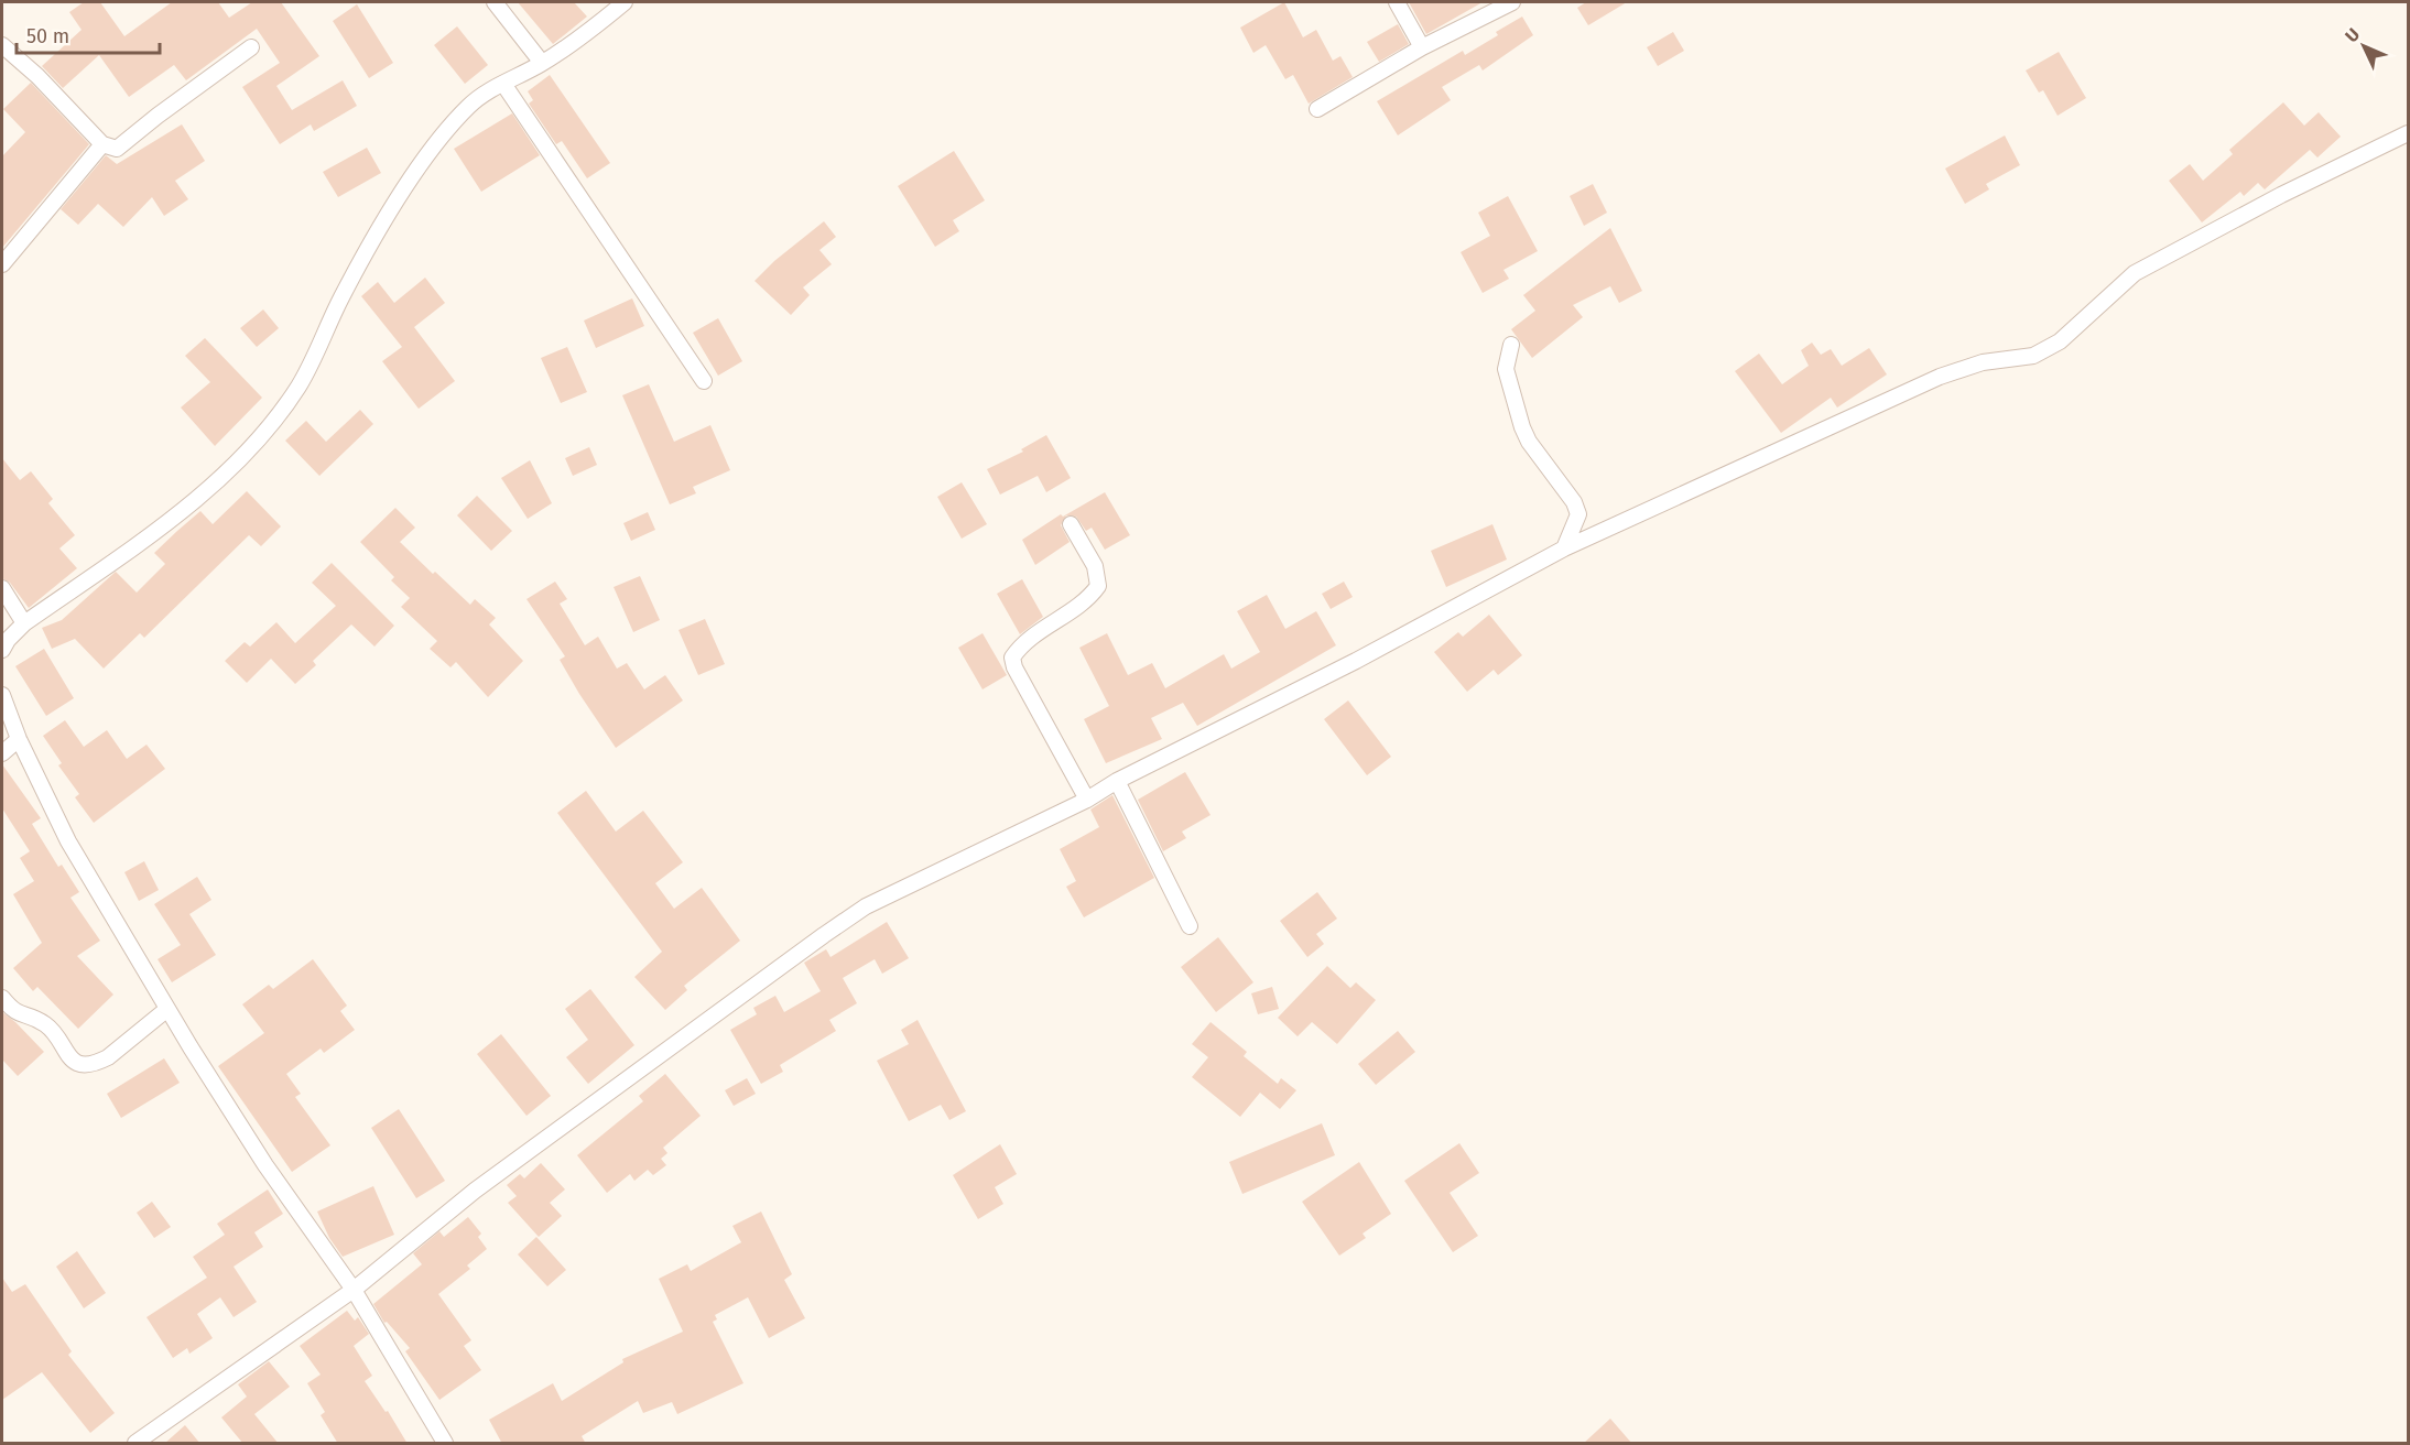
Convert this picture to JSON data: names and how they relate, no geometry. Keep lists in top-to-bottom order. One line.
{"scale_bar":"50 m","north":"top left"}
